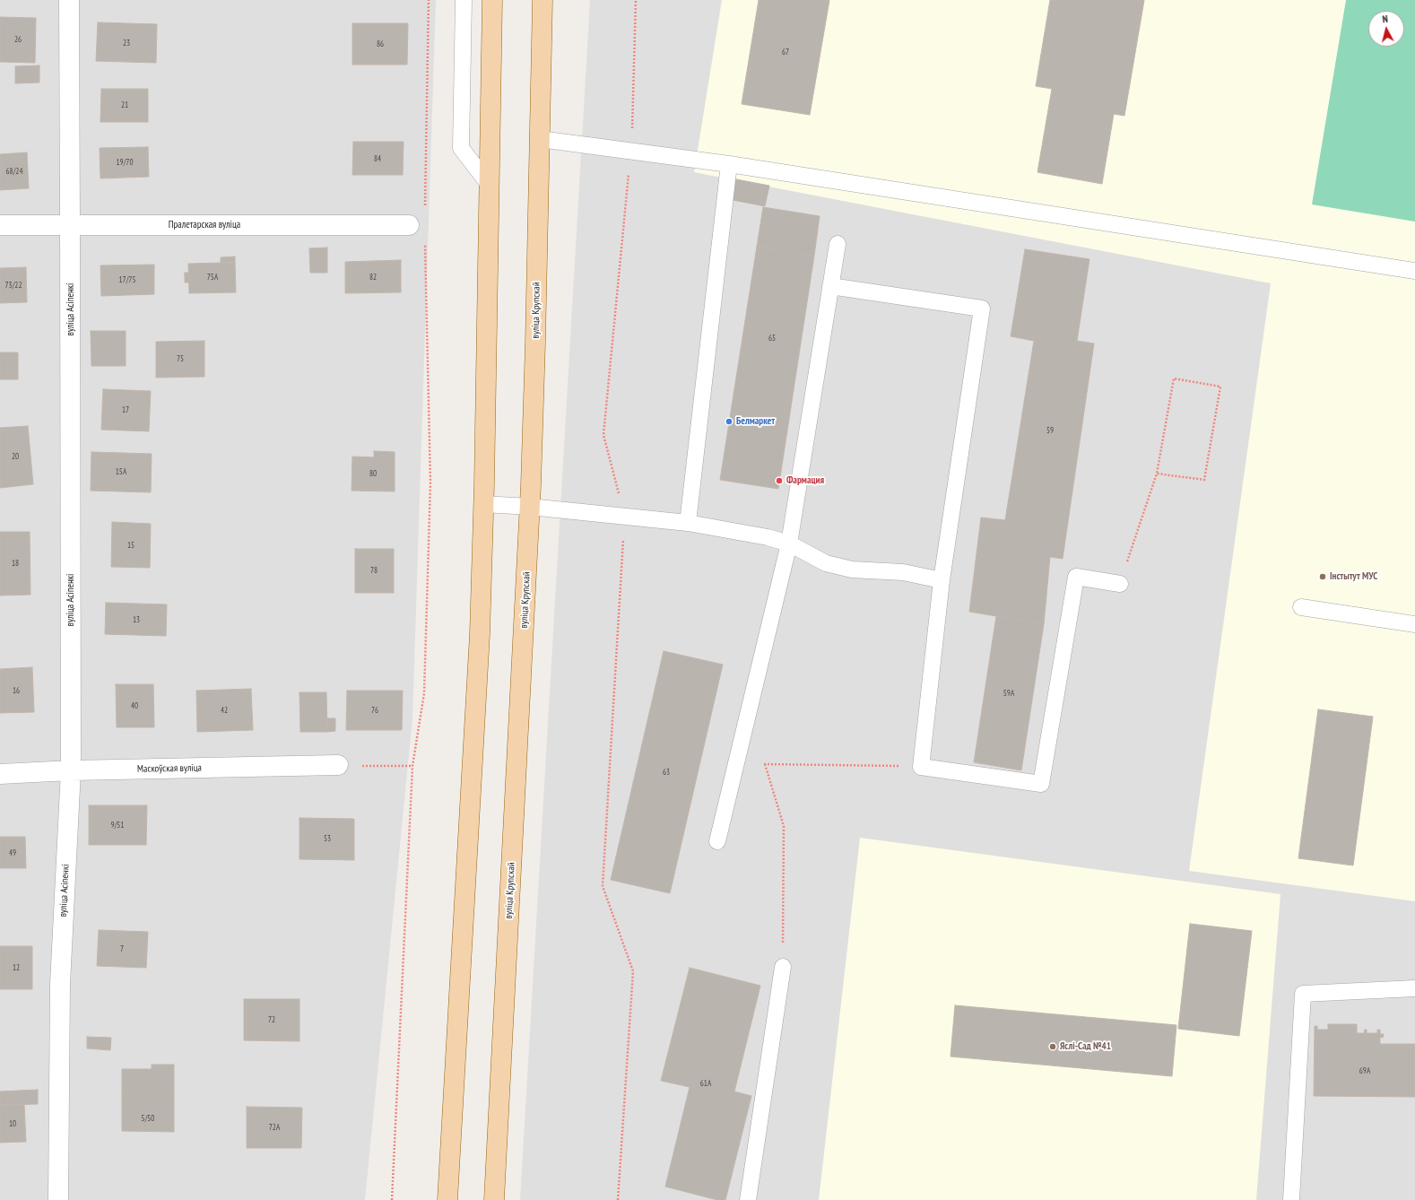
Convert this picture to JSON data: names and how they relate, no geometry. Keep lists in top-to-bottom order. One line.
{"streets":{"main road":["вуліца Крупскай"],"street":["Пралетарская вуліца","вуліца Асіпенкі","Маскоўская вуліца"]},"crossings":[["Пралетарская вуліца","вуліца Асіпенкі"],["вуліца Асіпенкі","Маскоўская вуліца"]],"places":["Белмаркет","Фармация","Інстытут МУС","Яслі-Сад №41"],"house_numbers":["26","23","86","67","21","84","19/70","68/24","75А","82","17/75","73/22","65","75","17","59","20","15А","80","15","18","78","13","16","59А","40","42","76","63","9/51","53","49","7","12","72","69А","61А","5/50","10","72А"],"north":"top"}
